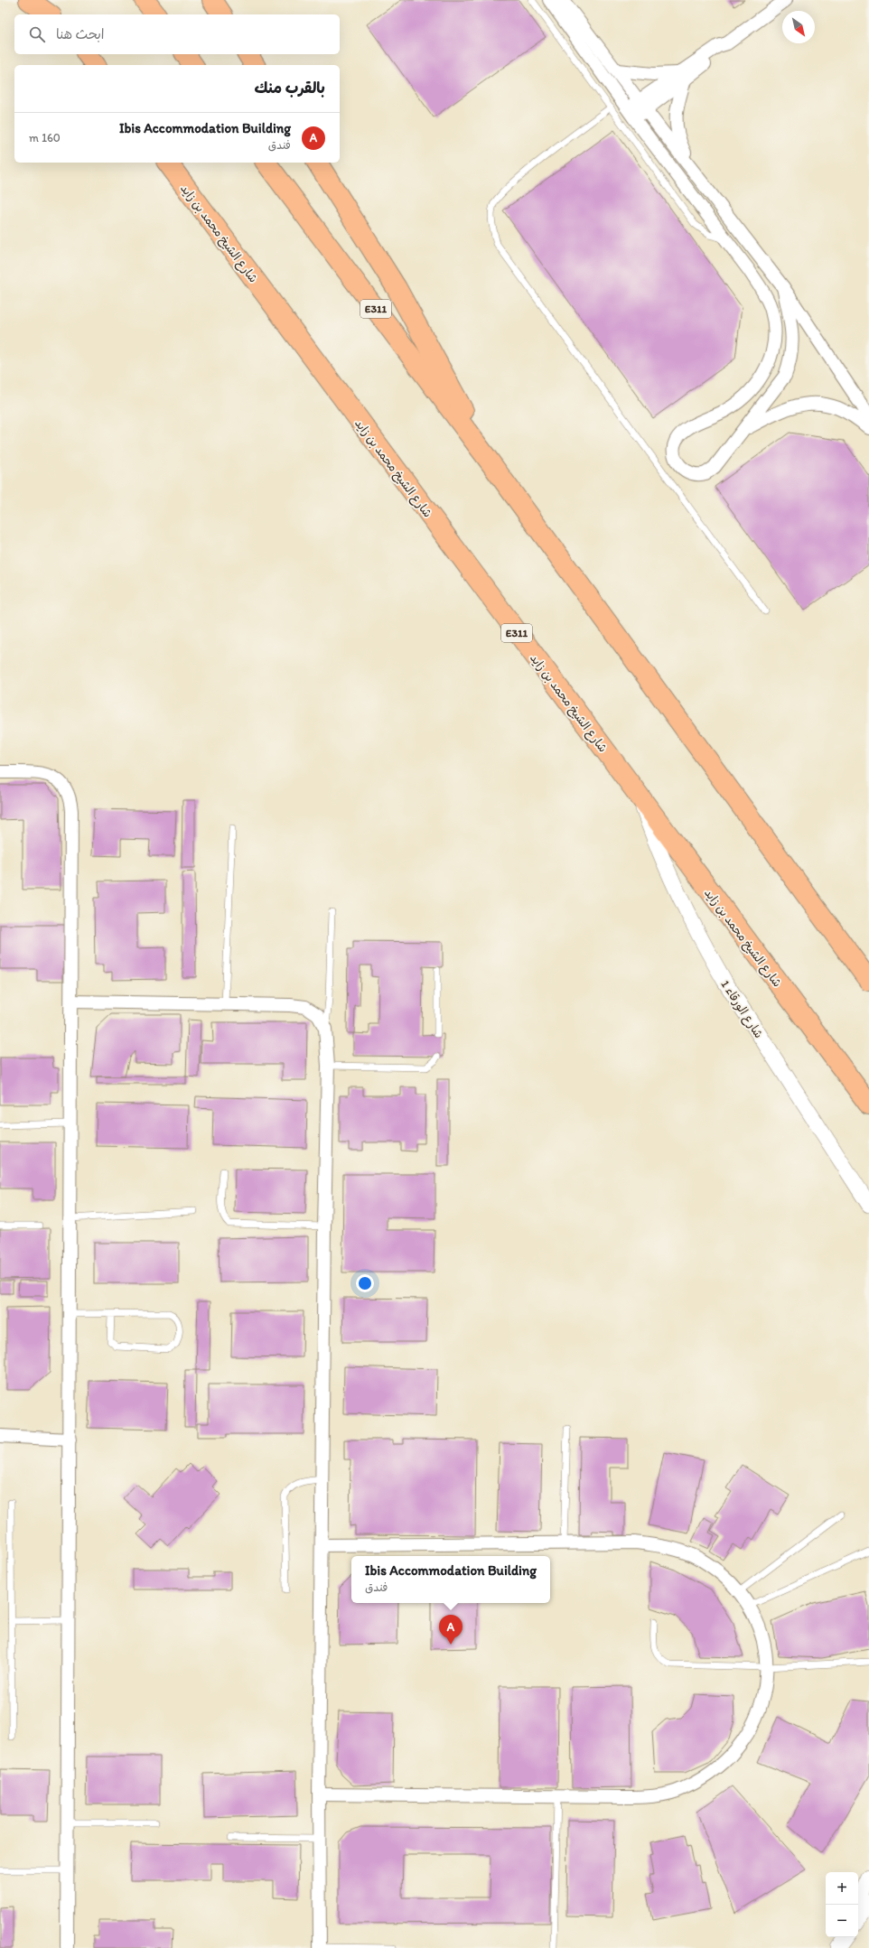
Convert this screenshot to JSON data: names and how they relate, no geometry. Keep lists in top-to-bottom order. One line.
{"streets":{"highway":["شارع الشيخ محمد بن زايد","E311"],"street":["شارع الورقاء 1"]},"crossings":[["شارع الشيخ محمد بن زايد","شارع الورقاء 1"]],"north":"bottom right","page":{"search":"ابحث هنا","heading":"بالقرب منك","list":[{"mark":"A","name":"Ibis Accommodation Building","note":"فندق","value":"160 m"}],"popup":["Ibis Accommodation Building","فندق"],"pins":"A","map_buttons":["+","−"]}}
